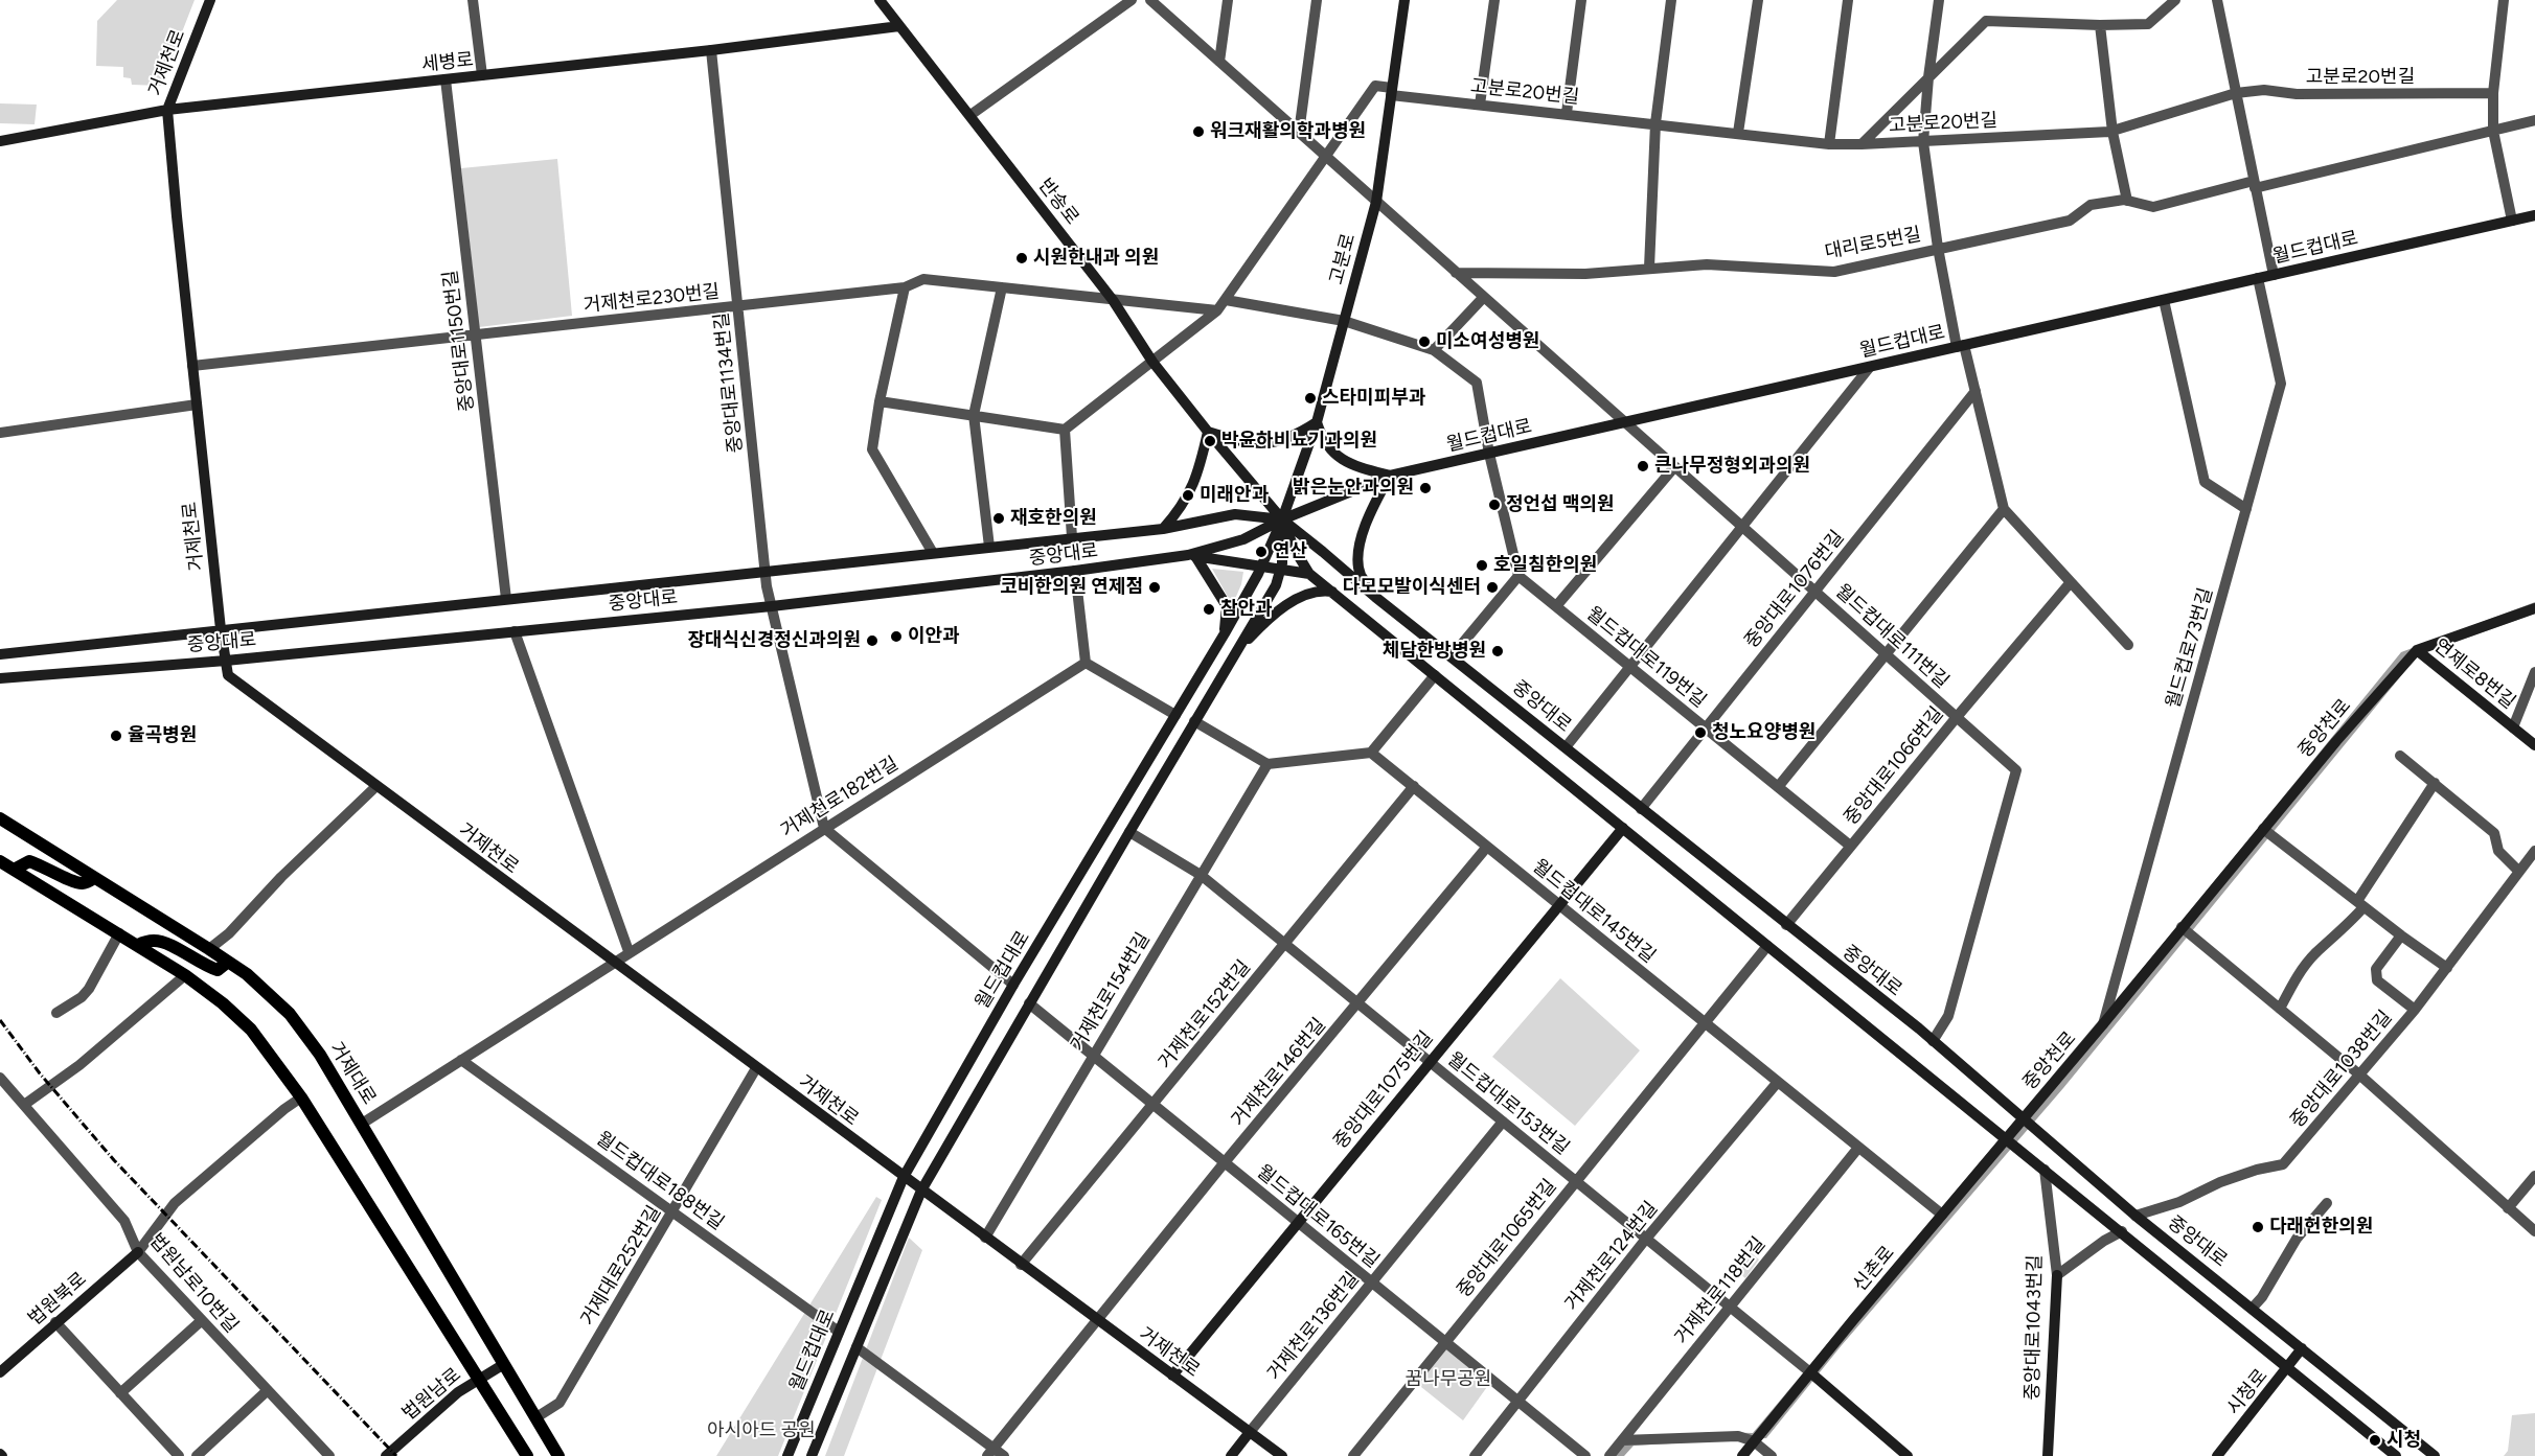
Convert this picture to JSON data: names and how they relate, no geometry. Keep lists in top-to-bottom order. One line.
{"streets":{"main road":["거제천로","세병로","반송로","월드컵대로","고분로","중앙대로","연제로8번길","중앙천로","거제대로","중앙대로1075번길","신촌로","법원북로","중앙대로1043번길","시청로","법원남로"],"street":["고분로20번길","대리로5번길","거제천로230번길","중앙대로1150번길","중앙대로1134번길","중앙대로1076번길","월드컵대로111번길","월드컵로73번길","월드컵대로119번길","중앙대로1066번길","거제천로182번길","월드컵대로145번길","거제천로154번길","거제천로152번길","중앙대로1038번길","거제천로146번길","월드컵대로153번길","월드컵대로188번길","월드컵대로165번길","중앙대로1065번길","거제천로124번길","거제대로252번길","법원남로10번길","거제천로118번길","거제천로136번길"]},"crossings":[["거제천로","세병로"],["거제천로","월드컵대로"],["거제천로","거제천로230번길"],["거제천로","중앙대로"],["거제천로","거제천로182번길"],["거제천로","거제천로154번길"],["거제천로","거제천로152번길"],["거제천로","거제천로146번길"],["거제천로","중앙대로1075번길"],["거제천로","거제대로252번길"],["거제천로","거제천로136번길"],["세병로","반송로"],["세병로","중앙대로1150번길"],["세병로","중앙대로1134번길"],["고분로20번길","고분로"],["고분로20번길","월드컵대로111번길"],["반송로","월드컵대로"],["반송로","고분로"],["반송로","거제천로230번길"],["반송로","중앙대로"],["대리로5번길","월드컵대로111번길"],["월드컵대로","고분로"],["월드컵대로","중앙대로"],["월드컵대로","월드컵대로111번길"],["월드컵대로","월드컵로73번길"],["월드컵대로","월드컵대로119번길"],["월드컵대로","월드컵대로153번길"],["월드컵대로","월드컵대로188번길"],["월드컵대로","월드컵대로165번길"],["고분로","중앙대로"],["고분로","월드컵대로111번길"],["거제천로230번길","중앙대로1150번길"],["거제천로230번길","중앙대로1134번길"],["중앙대로1150번길","중앙대로"],["중앙대로1134번길","중앙대로"],["중앙대로1134번길","거제천로182번길"],["중앙대로","중앙대로1076번길"],["중앙대로","월드컵대로111번길"],["중앙대로","월드컵대로119번길"],["중앙대로","중앙천로"],["중앙대로","중앙대로1066번길"],["중앙대로","중앙대로1038번길"],["중앙대로","신촌로"],["중앙대로","시청로"],["중앙대로1076번길","월드컵대로111번길"],["중앙대로1076번길","월드컵대로119번길"],["월드컵대로111번길","중앙대로1066번길"],["월드컵로73번길","중앙천로"],["월드컵대로119번길","중앙대로1066번길"],["연제로8번길","중앙천로"],["중앙천로","신촌로"],["거제천로182번길","거제대로"],["거제천로182번길","월드컵대로188번길"],["월드컵대로145번길","거제천로152번길"],["월드컵대로145번길","거제천로146번길"],["월드컵대로145번길","중앙대로1075번길"],["월드컵대로145번길","중앙대로1065번길"],["월드컵대로145번길","거제천로124번길"],["월드컵대로145번길","신촌로"],["월드컵대로145번길","거제천로118번길"],["거제천로154번길","월드컵대로153번길"],["거제천로154번길","월드컵대로165번길"],["거제천로152번길","월드컵대로153번길"],["거제천로152번길","월드컵대로165번길"],["거제천로146번길","월드컵대로153번길"],["거제천로146번길","월드컵대로165번길"],["거제대로","거제대로252번길"],["거제대로","법원남로"],["중앙대로1075번길","월드컵대로153번길"],["중앙대로1075번길","월드컵대로165번길"],["월드컵대로153번길","중앙대로1065번길"],["월드컵대로153번길","거제천로124번길"],["월드컵대로153번길","신촌로"],["월드컵대로153번길","거제천로118번길"],["월드컵대로153번길","거제천로136번길"],["월드컵대로188번길","거제대로252번길"],["월드컵대로165번길","중앙대로1065번길"],["월드컵대로165번길","거제천로124번길"],["월드컵대로165번길","거제천로136번길"],["법원남로10번길","법원북로"]],"parks":["꿈나무공원","아시아드 공원"],"places":["워크재활의학과병원","시원한내과 의원","미소여성병원","스타미피부과","박윤하비뇨기과의원","큰나무정형외과의원","밝은눈안과의원","미래안과","정언섭 맥의원","재호한의원","연산","호일침한의원","코비한의원 연제점","다모모발이식센터","참안과","이안과","장대식신경정신과의원","체담한방병원","청노요양병원","율곡병원","다래헌한의원","시청"]}
